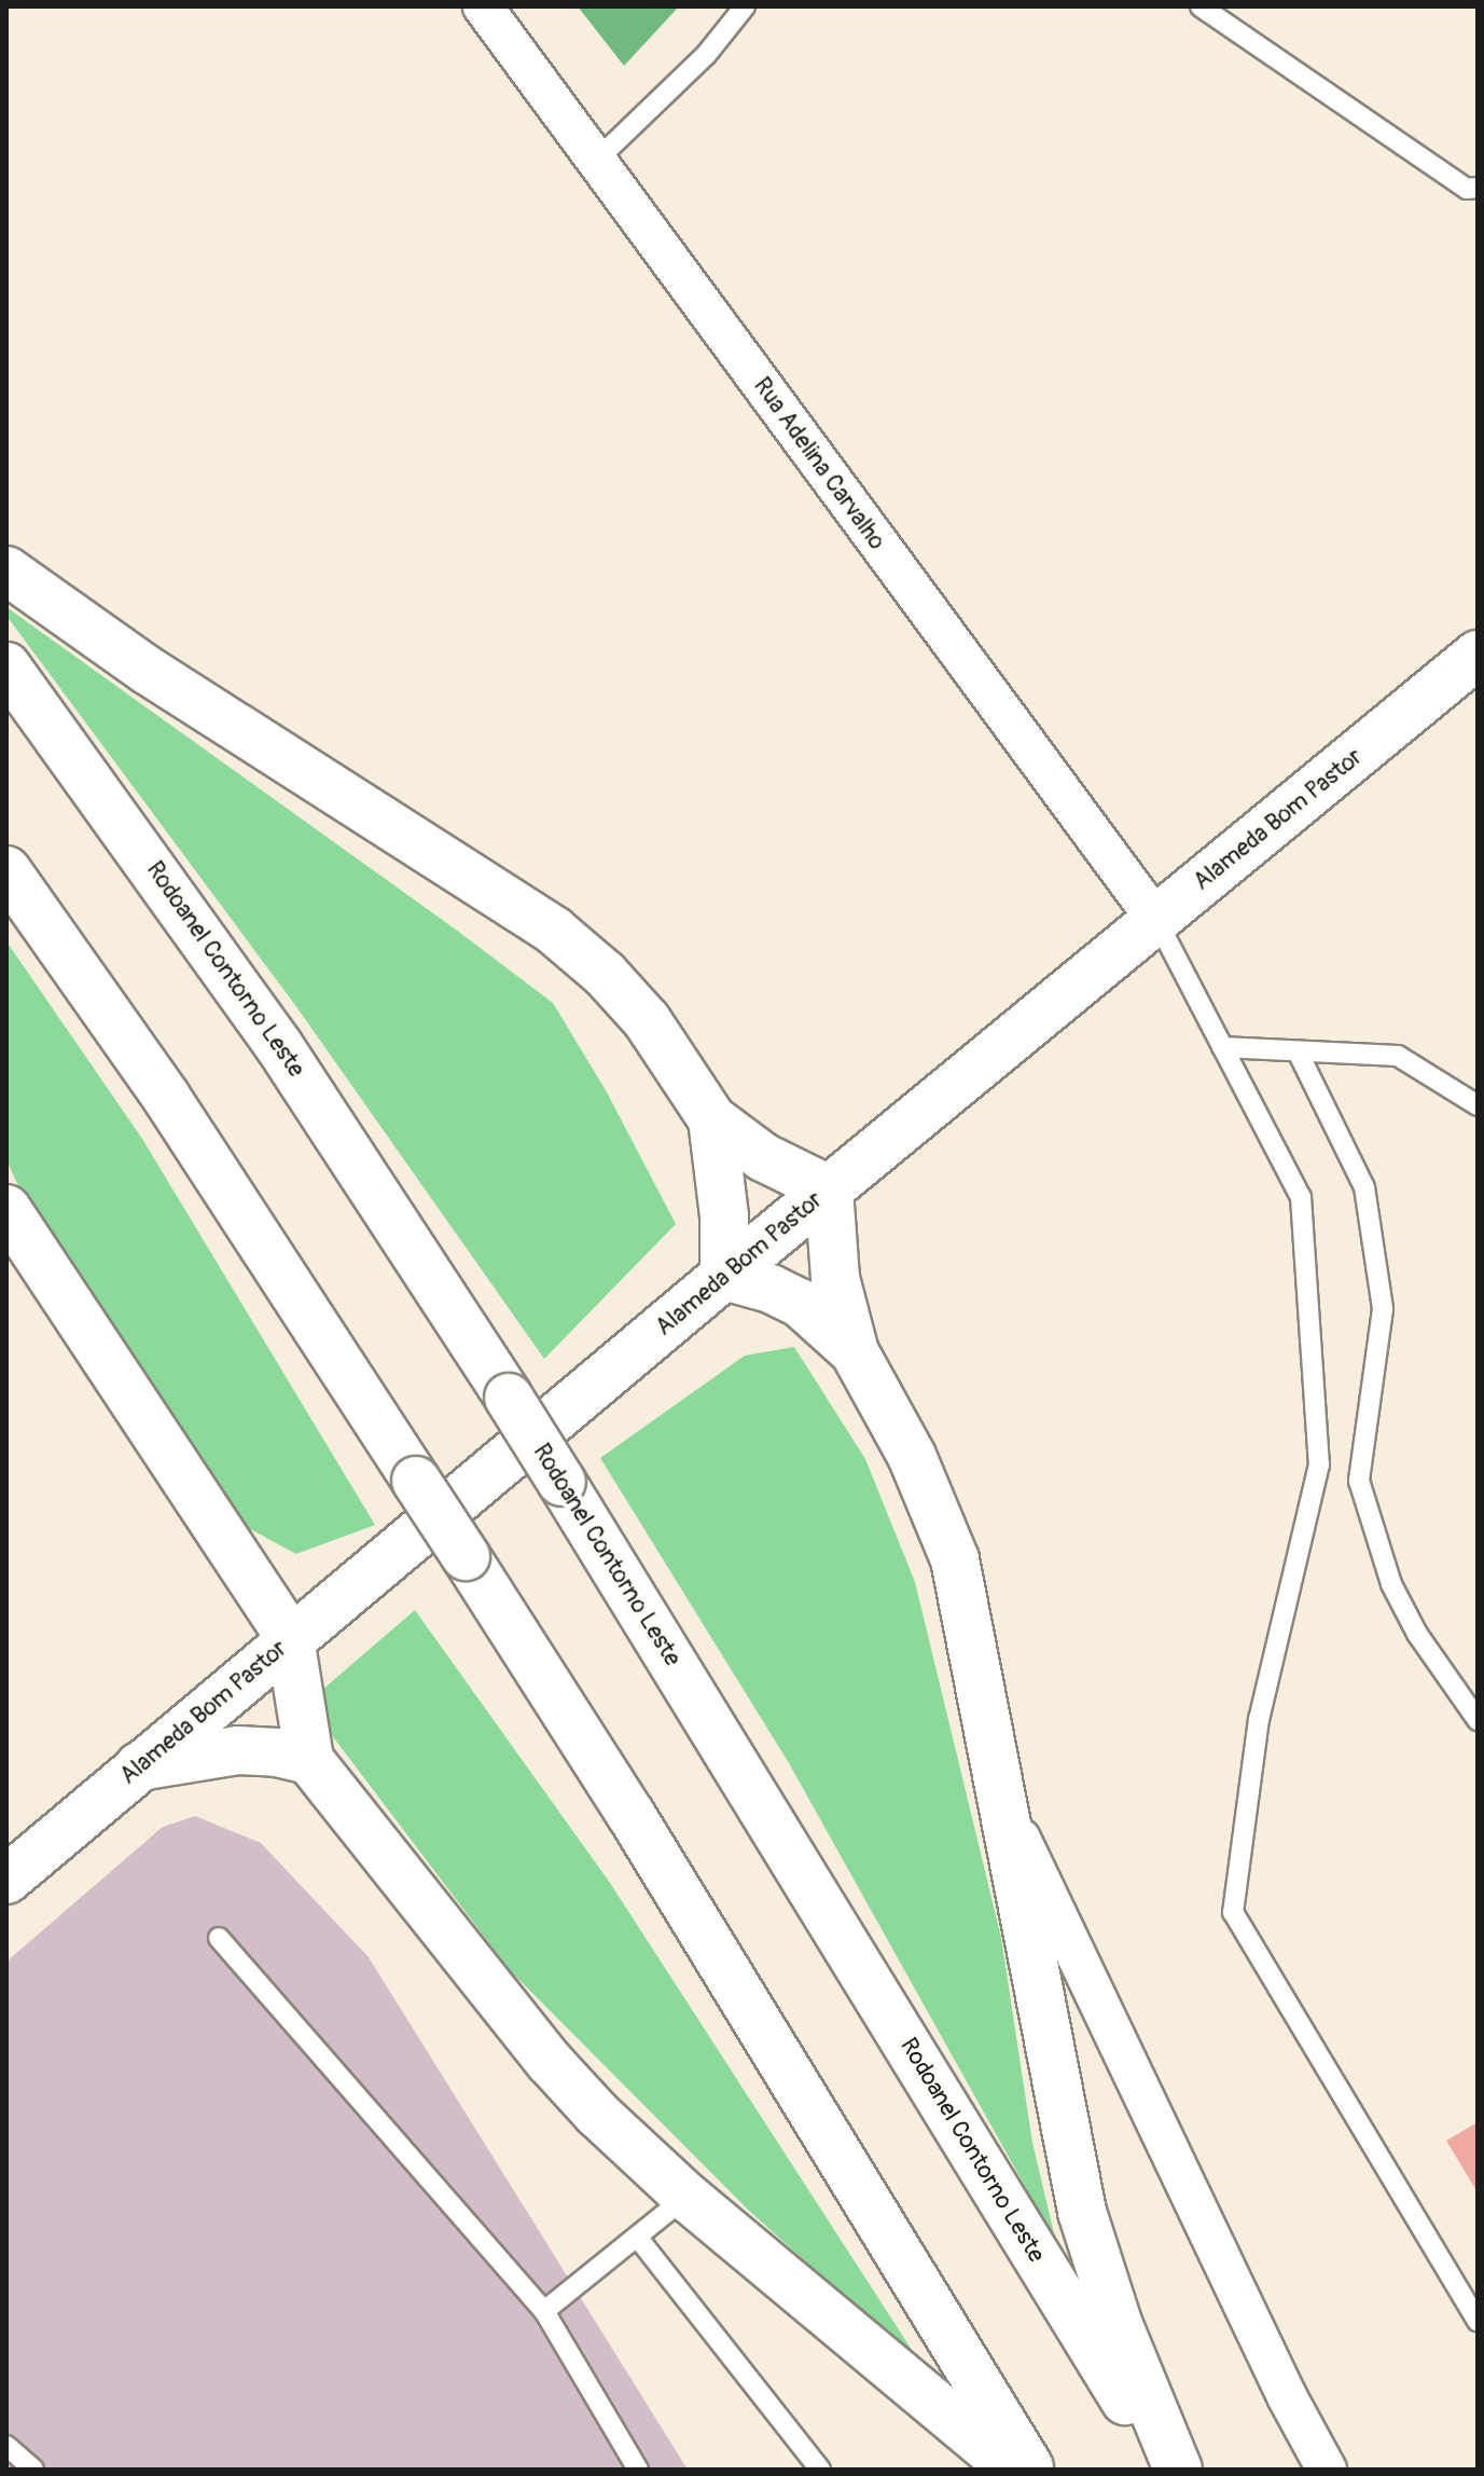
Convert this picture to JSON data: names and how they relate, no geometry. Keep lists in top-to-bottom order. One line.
{"streets":{"main road":["Alameda Bom Pastor","Rodoanel Contorno Leste"],"street":["Rua Adelina Carvalho"]},"crossings":[["Rua Adelina Carvalho","Alameda Bom Pastor"]]}
